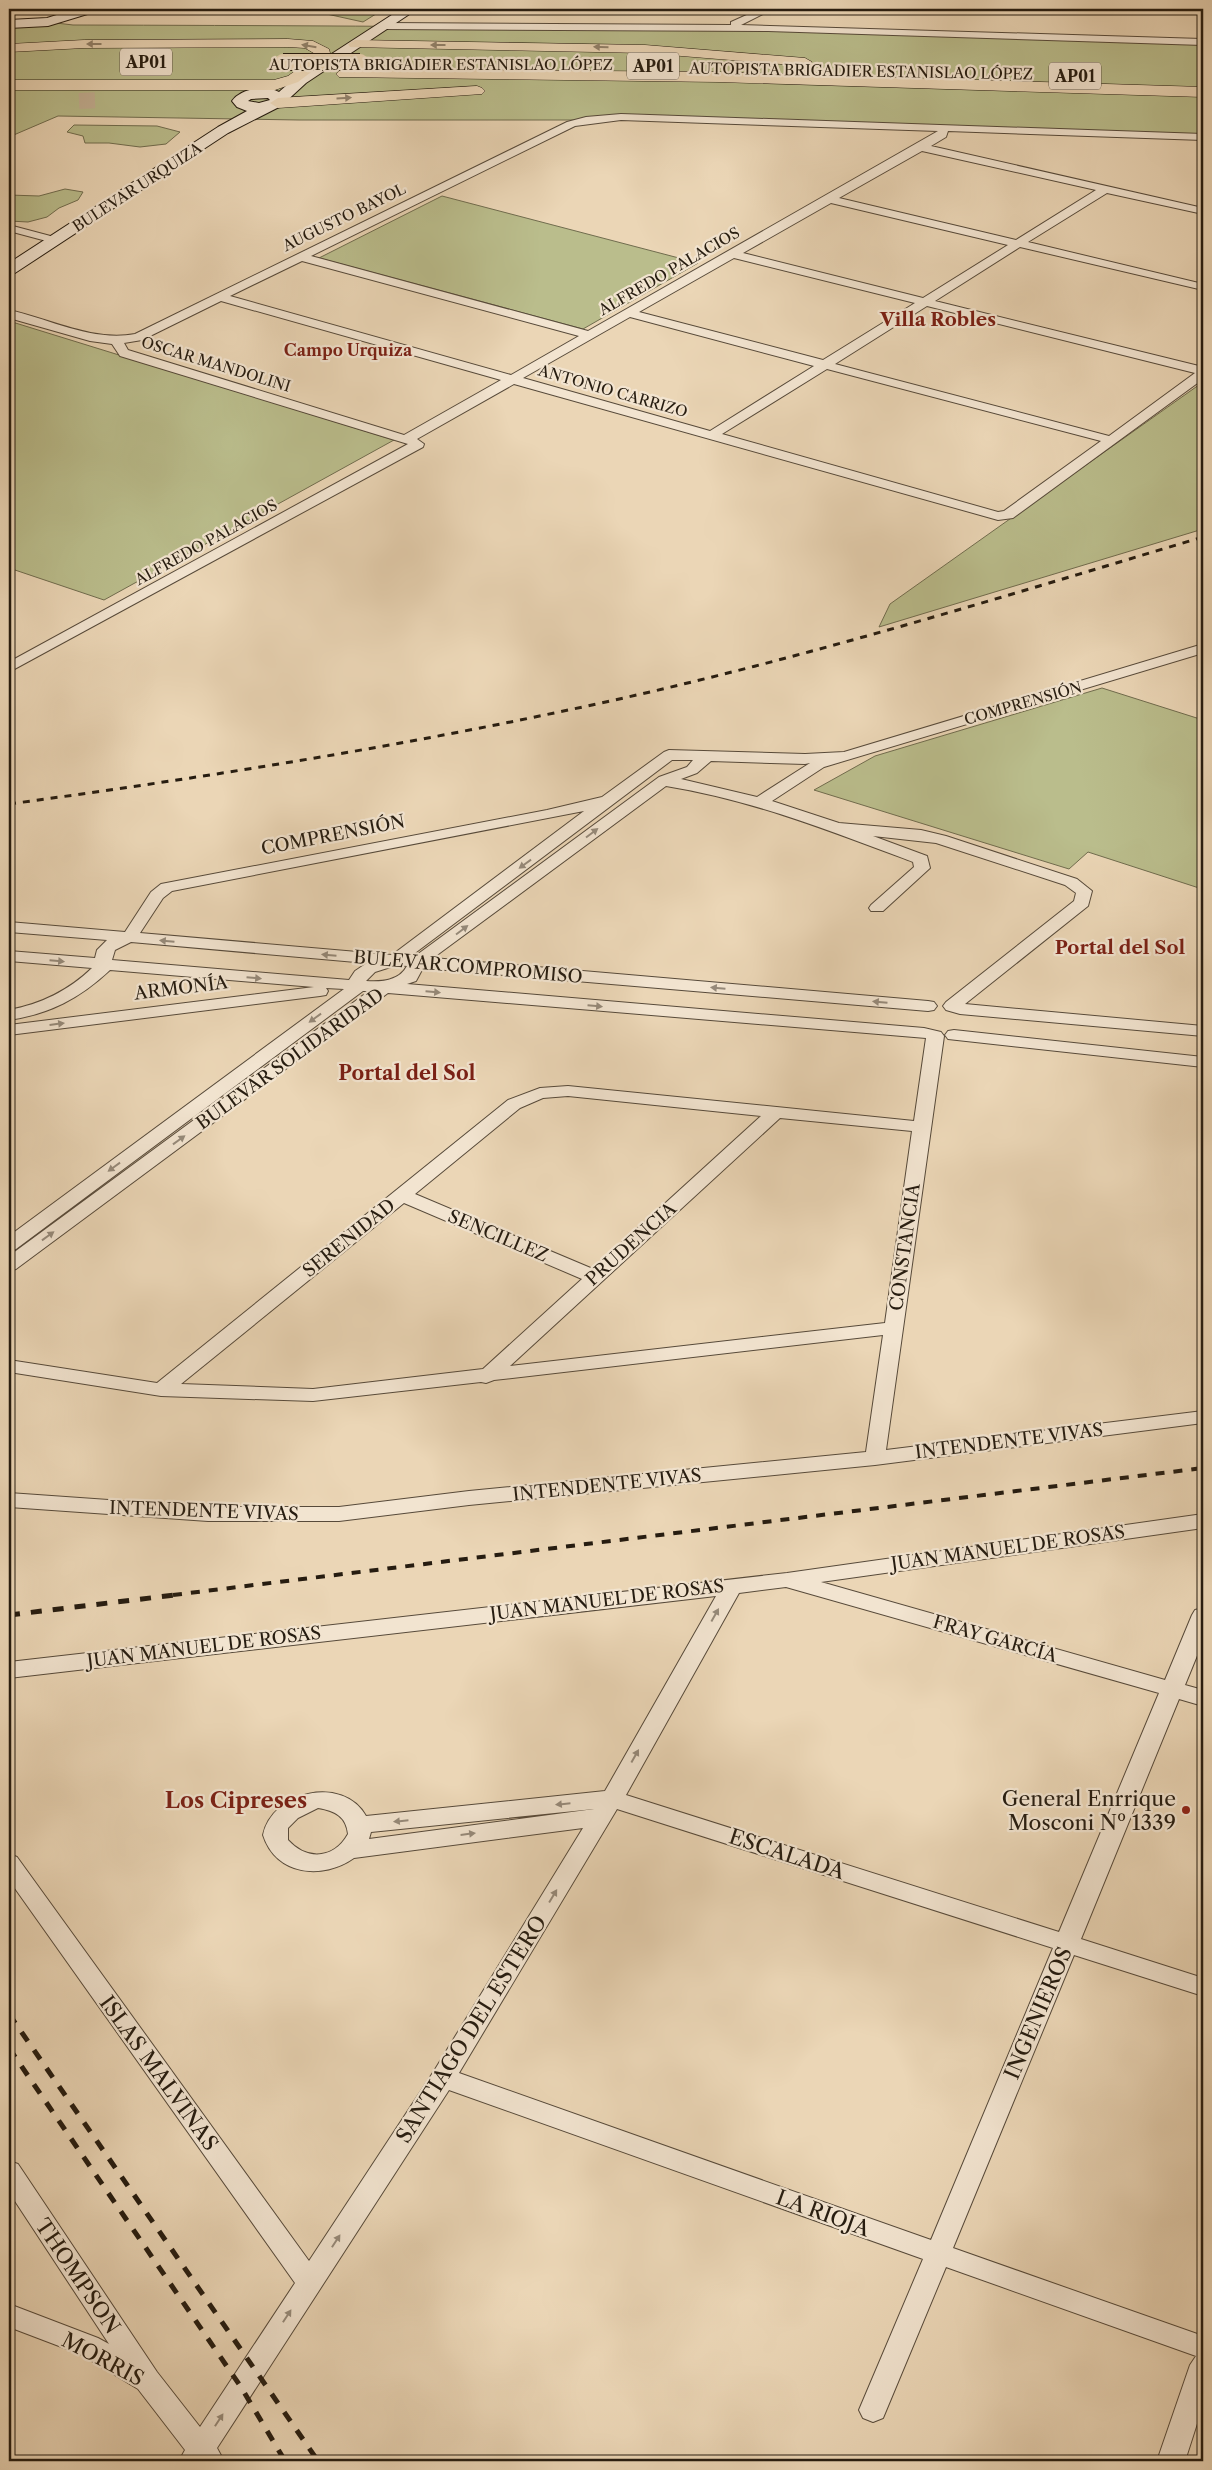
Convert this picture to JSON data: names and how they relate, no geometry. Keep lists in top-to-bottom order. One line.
{"streets":{"highway":["AP01","AUTOPISTA BRIGADIER ESTANISLAO LÓPEZ"],"main road":["BULEVAR URQUIZA"],"street":["AUGUSTO BAYOL","ALFREDO PALACIOS","OSCAR MANDOLINI","ANTONIO CARRIZO","COMPRENSIÓN","BULEVAR COMPROMISO","ARMONÍA","BULEVAR SOLIDARIDAD","SENCILLEZ","SERENIDAD","PRUDENCIA","CONSTANCIA","INTENDENTE VIVAS","JUAN MANUEL DE ROSAS","FRAY GARCÍA","ESCALADA","INGENIEROS","SANTIAGO DEL ESTERO","ISLAS MALVINAS","LA RIOJA","THOMPSON","MORRIS"]},"crossings":[["AUGUSTO BAYOL","OSCAR MANDOLINI"],["AUGUSTO BAYOL","ANTONIO CARRIZO"],["ALFREDO PALACIOS","OSCAR MANDOLINI"],["ALFREDO PALACIOS","ANTONIO CARRIZO"],["COMPRENSIÓN","BULEVAR COMPROMISO"],["COMPRENSIÓN","BULEVAR SOLIDARIDAD"],["BULEVAR COMPROMISO","ARMONÍA"],["BULEVAR COMPROMISO","BULEVAR SOLIDARIDAD"],["BULEVAR COMPROMISO","CONSTANCIA"],["ARMONÍA","BULEVAR SOLIDARIDAD"],["SENCILLEZ","SERENIDAD"],["SENCILLEZ","PRUDENCIA"],["SERENIDAD","PRUDENCIA"],["SERENIDAD","CONSTANCIA"],["CONSTANCIA","INTENDENTE VIVAS"],["JUAN MANUEL DE ROSAS","FRAY GARCÍA"],["JUAN MANUEL DE ROSAS","SANTIAGO DEL ESTERO"],["FRAY GARCÍA","INGENIEROS"],["ESCALADA","INGENIEROS"],["ESCALADA","SANTIAGO DEL ESTERO"],["INGENIEROS","LA RIOJA"],["SANTIAGO DEL ESTERO","ISLAS MALVINAS"],["SANTIAGO DEL ESTERO","LA RIOJA"],["SANTIAGO DEL ESTERO","MORRIS"],["THOMPSON","MORRIS"]],"one_way":["SANTIAGO DEL ESTERO"],"districts":["Villa Robles","Campo Urquiza","Portal del Sol","Portal del Sol","Los Cipreses"],"places":["General Enrrique Mosconi Nº 1339"]}
